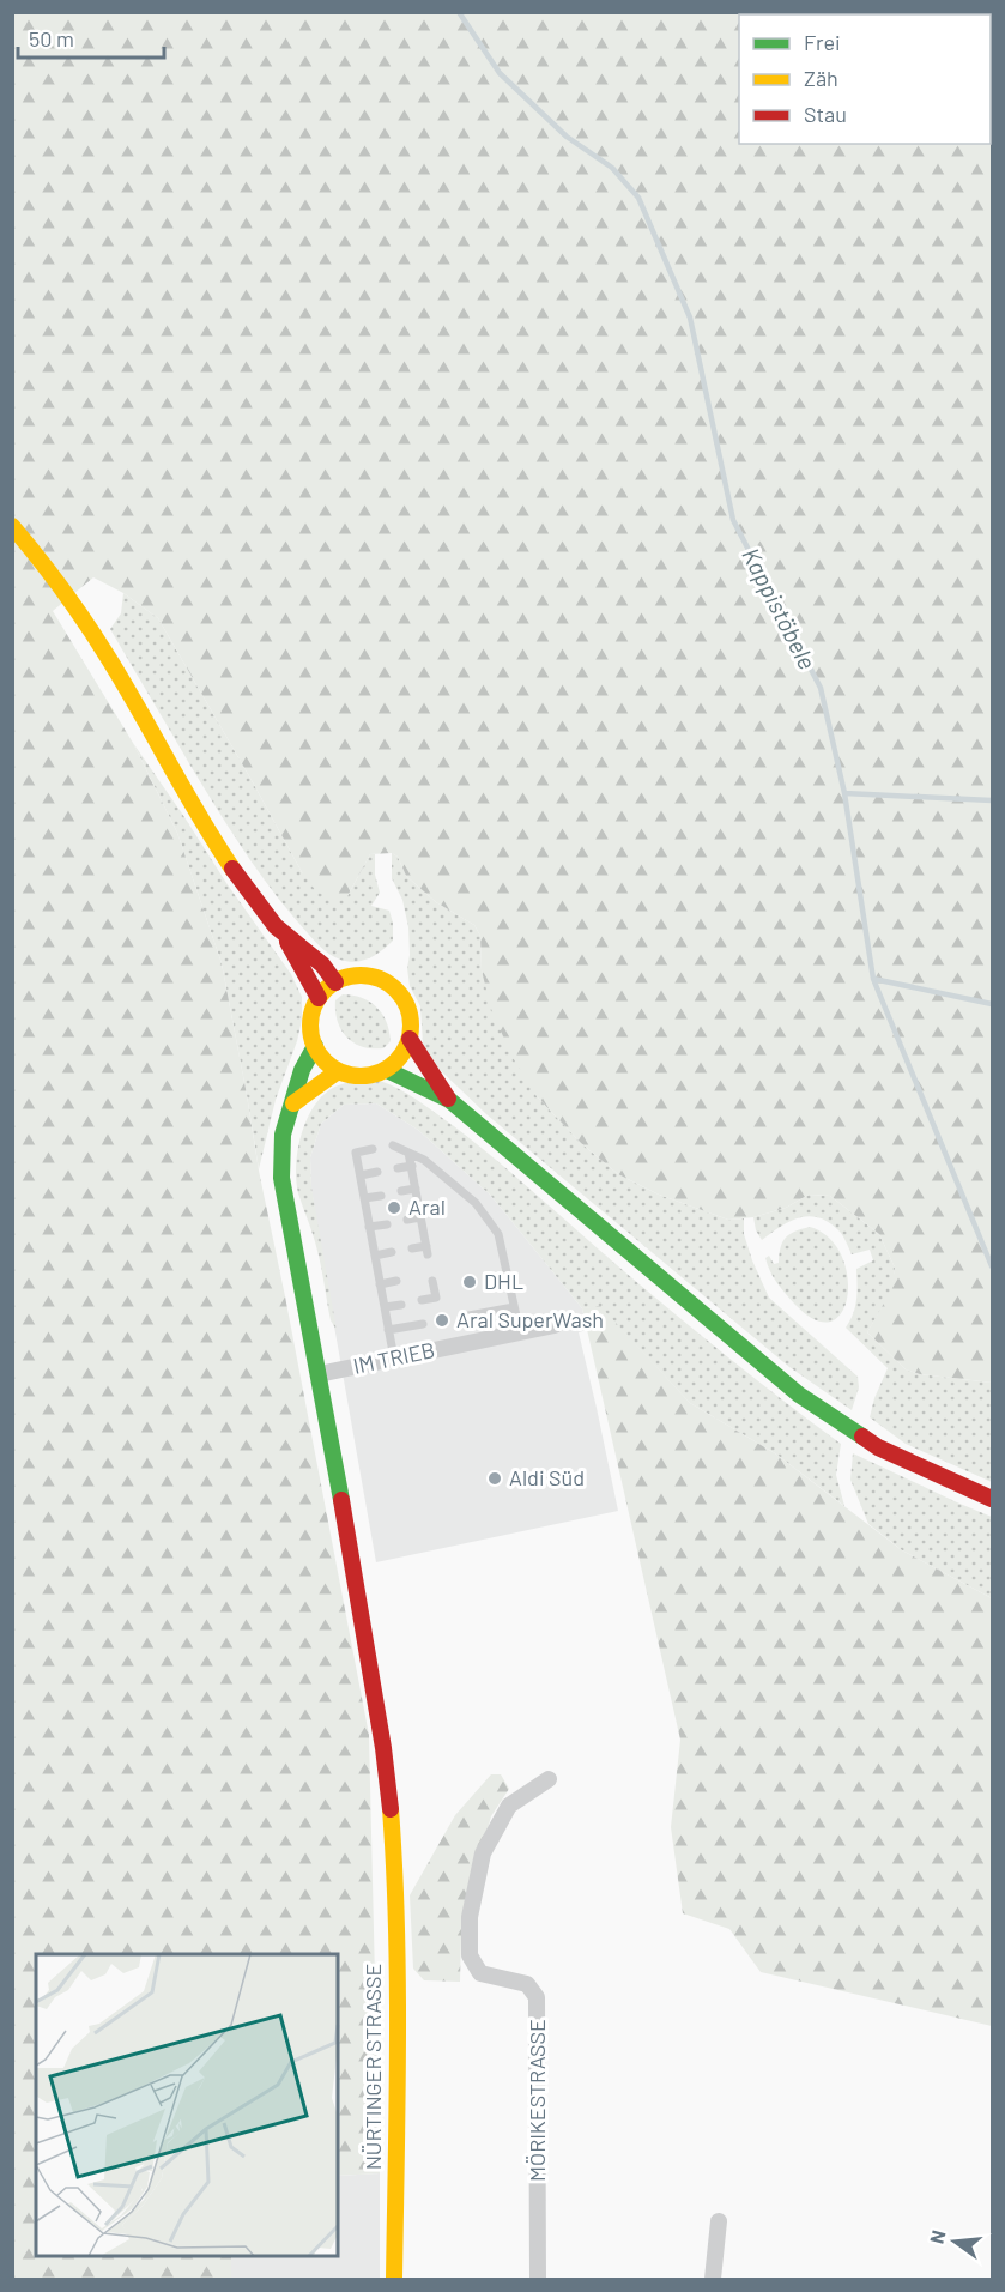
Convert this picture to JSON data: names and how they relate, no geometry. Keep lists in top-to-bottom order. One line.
{"streets":{"main road":["NÜRTINGER STRASSE"],"street":["IM TRIEB","MÖRIKESTRASSE"]},"crossings":[["IM TRIEB","NÜRTINGER STRASSE"]],"water":["Kappistöbele"],"places":["Aral","DHL","Aral SuperWash","Aldi Süd"],"legend":["Frei","Zäh","Stau"],"scale_bar":"50 m","north":"left"}
